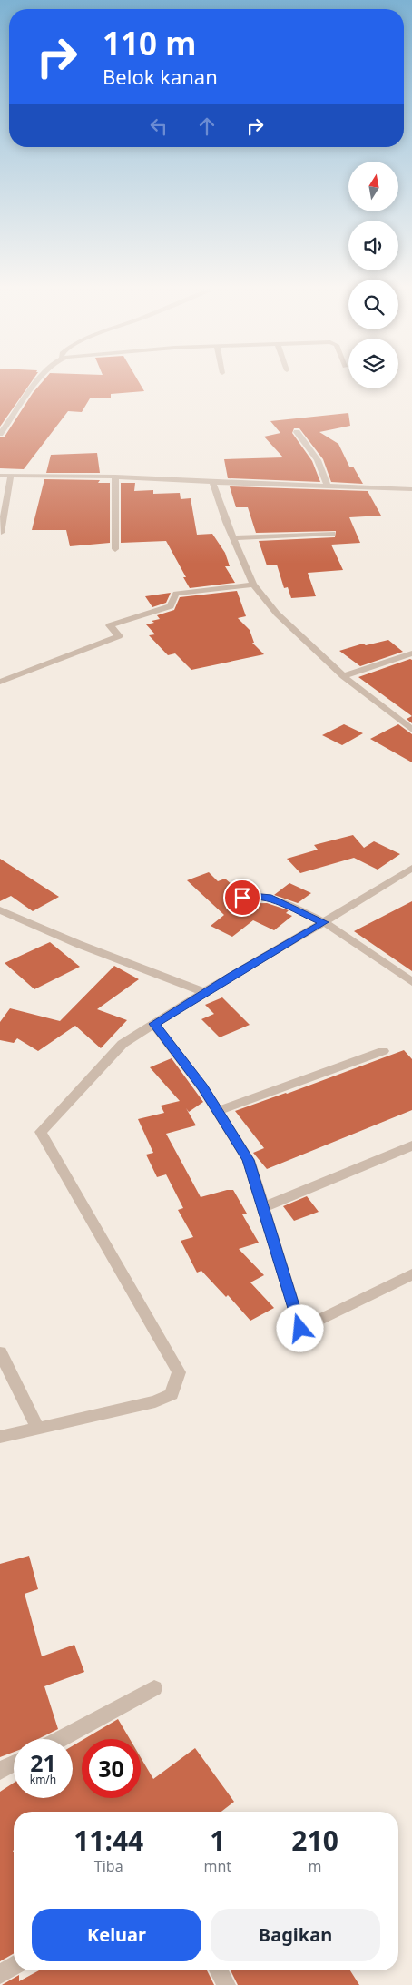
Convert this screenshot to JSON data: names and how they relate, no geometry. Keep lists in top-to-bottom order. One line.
{"north":"top","page":{"turn":["110 m","Belok kanan"],"speed":"21 km/h","limit":"30","eta":["11:44","Tiba","1","mnt","210","m"],"buttons":["Keluar","Bagikan"]}}
